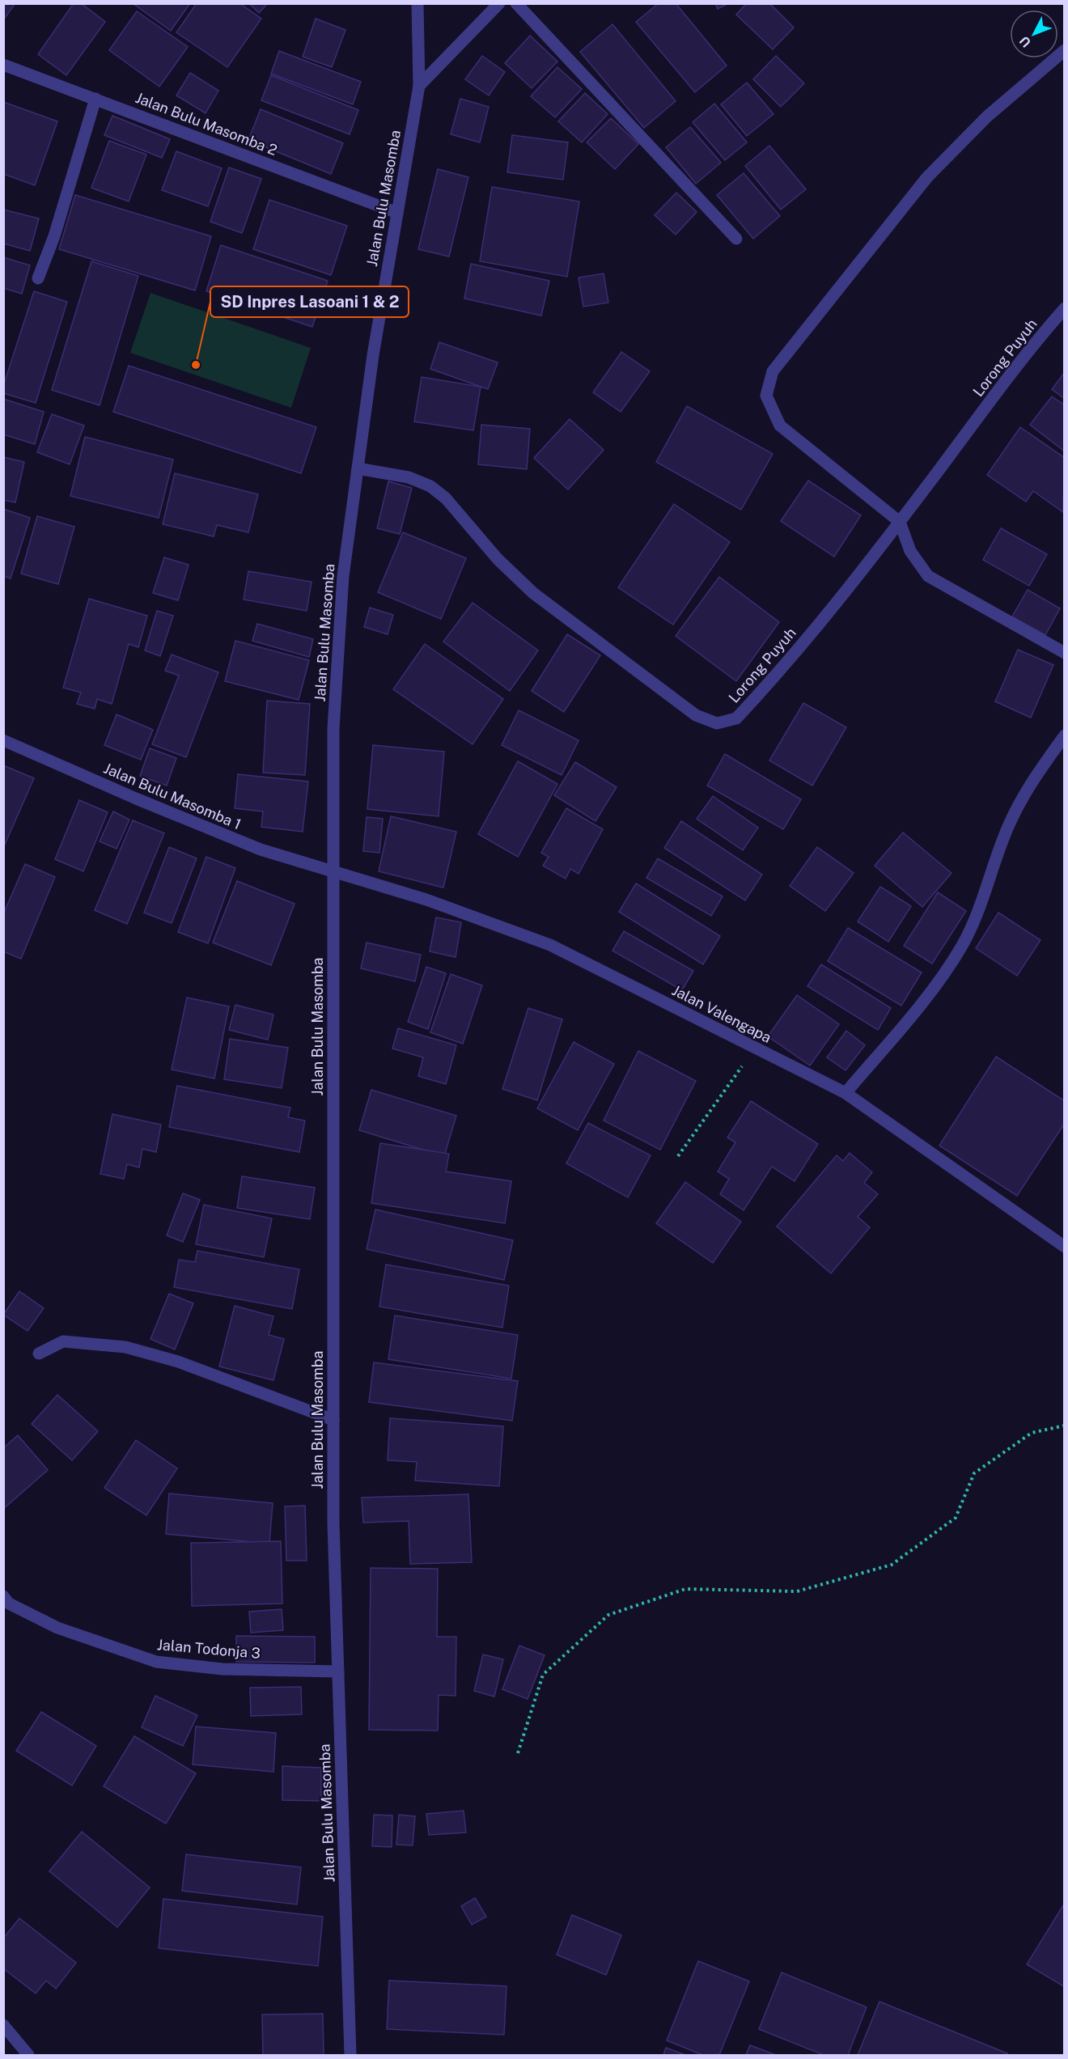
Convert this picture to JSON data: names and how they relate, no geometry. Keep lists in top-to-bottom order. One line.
{"streets":{"street":["Jalan Bulu Masomba 2","Jalan Bulu Masomba","Lorong Puyuh","Jalan Bulu Masomba 1","Jalan Valengapa","Jalan Todonja 3"]},"crossings":[["Jalan Bulu Masomba 2","Jalan Bulu Masomba"],["Jalan Bulu Masomba","Lorong Puyuh"],["Jalan Bulu Masomba","Jalan Bulu Masomba 1"],["Jalan Bulu Masomba","Jalan Valengapa"],["Jalan Bulu Masomba","Jalan Todonja 3"],["Jalan Bulu Masomba 1","Jalan Valengapa"]],"places":["SD Inpres Lasoani 1 & 2"],"north":"bottom left"}
